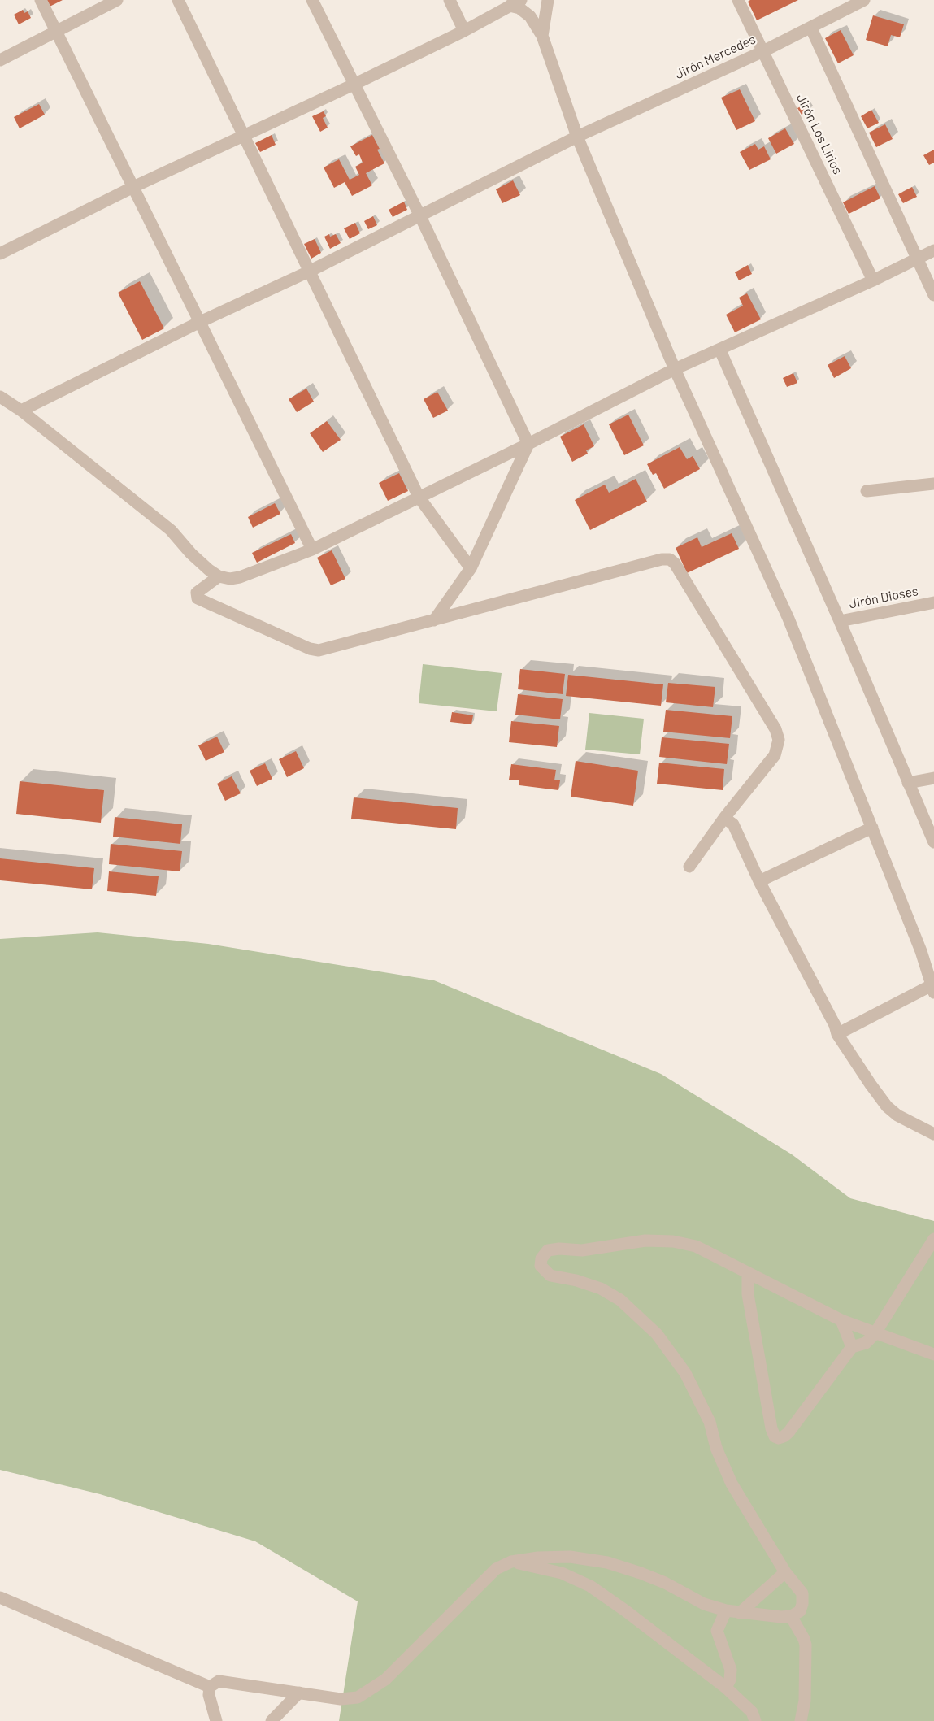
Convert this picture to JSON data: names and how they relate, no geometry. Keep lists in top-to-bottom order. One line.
{"streets":{"street":["Jirón Mercedes","Jirón Los Lirios","Jirón Dioses"]},"crossings":[["Jirón Mercedes","Jirón Los Lirios"]]}
